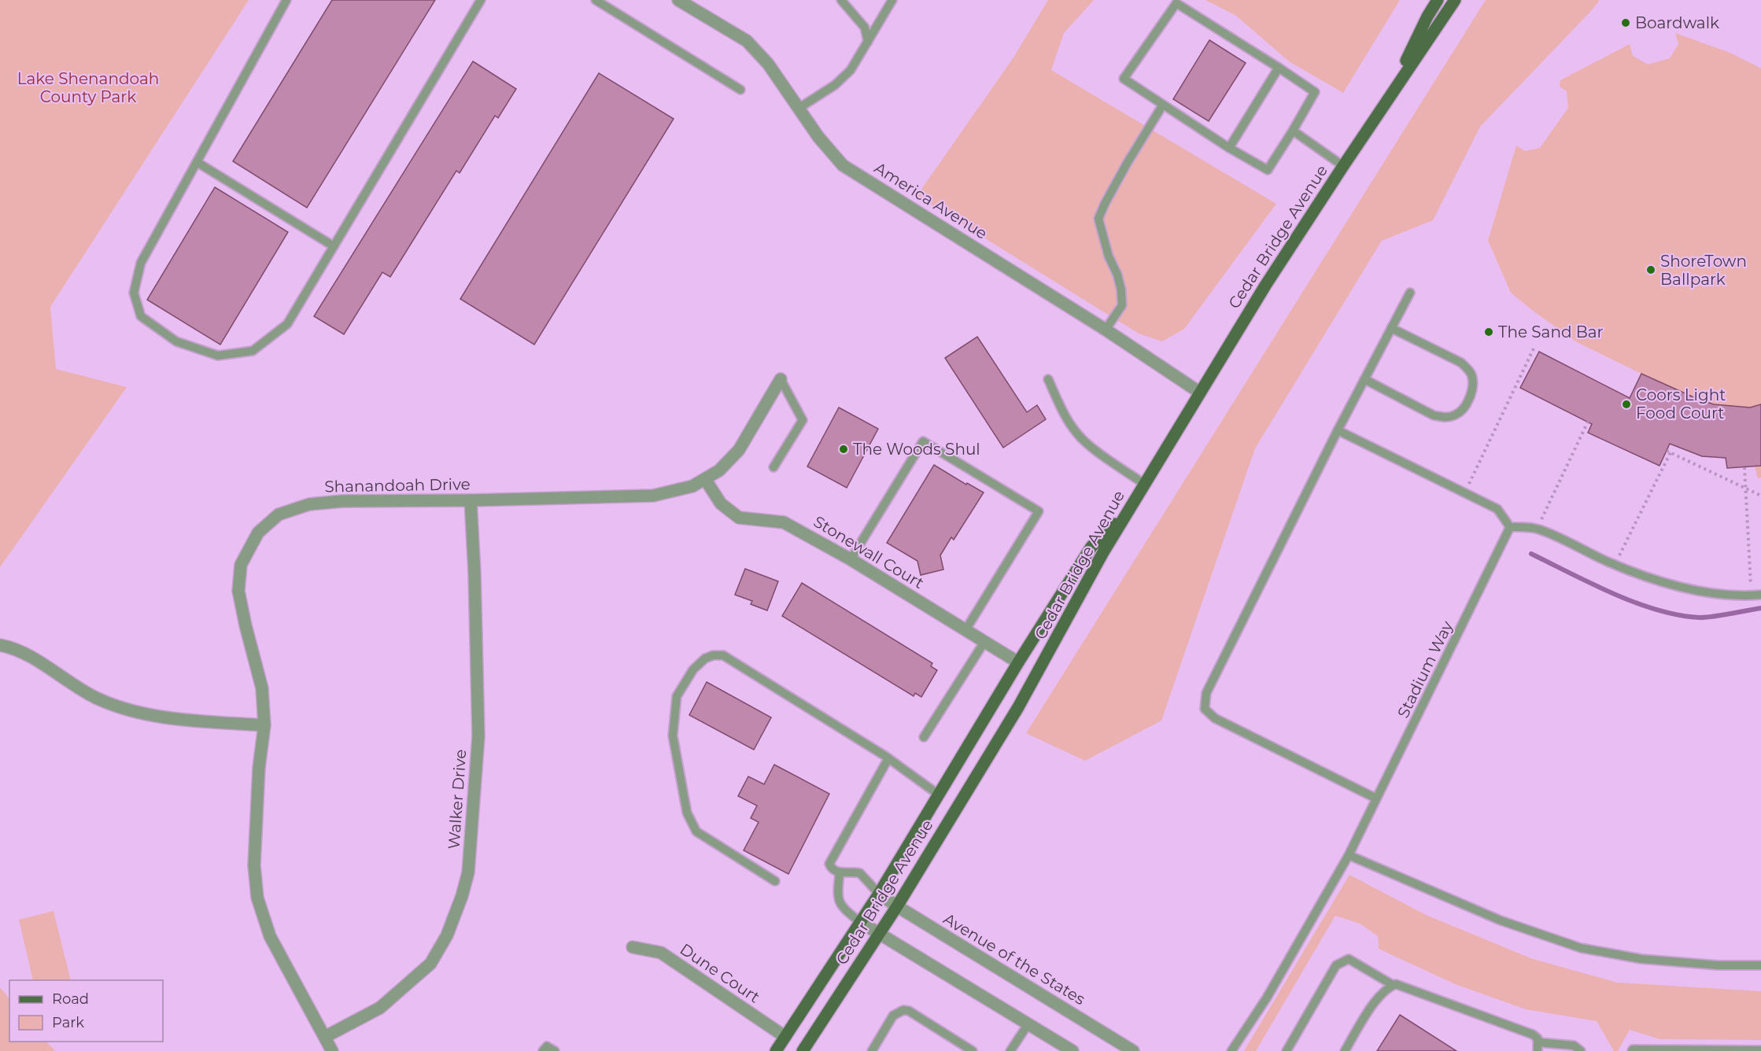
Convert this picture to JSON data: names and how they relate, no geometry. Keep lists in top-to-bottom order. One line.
{"streets":{"main road":["Cedar Bridge Avenue"],"street":["America Avenue","Shanandoah Drive","Stonewall Court","Walker Drive","Avenue of the States","Dune Court"],"lane":["Stadium Way"]},"crossings":[["America Avenue","Cedar Bridge Avenue"],["Cedar Bridge Avenue","Avenue of the States"],["Shanandoah Drive","Stonewall Court"],["Shanandoah Drive","Walker Drive"]],"parks":["Lake Shenandoah County Park"],"places":["Boardwalk","ShoreTown Ballpark","The Sand Bar","Coors Light Food Court","The Woods Shul"],"legend":["Road","Park"]}
